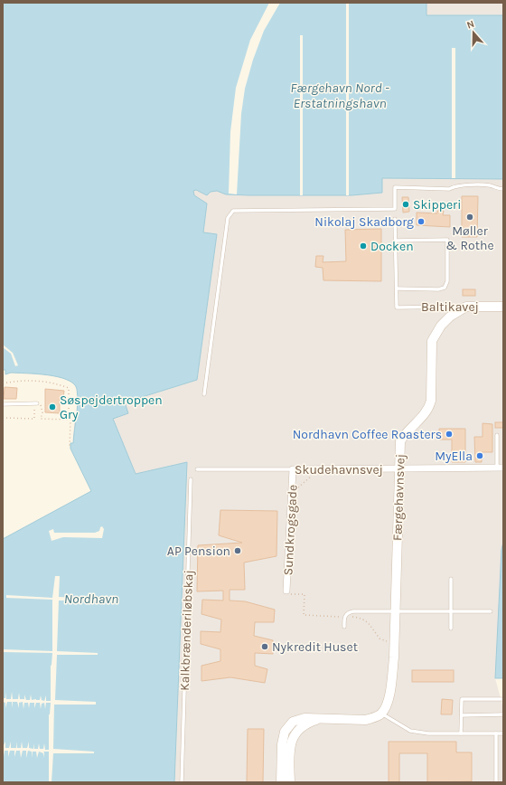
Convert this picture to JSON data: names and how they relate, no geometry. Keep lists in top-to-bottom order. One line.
{"streets":{"street":["Baltikavej","Skudehavnsvej","Færgehavnsvej","Sundkrogsgade"],"lane":["Kalkbrænderiløbskaj"]},"crossings":[["Baltikavej","Færgehavnsvej"],["Skudehavnsvej","Færgehavnsvej"],["Skudehavnsvej","Sundkrogsgade"]],"water":["Færgehavn Nord - Erstatningshavn","Nordhavn"],"places":["Skipperi","Møller & Rothe","Nikolaj Skadborg","Docken","Søspejdertroppen Gry","Nordhavn Coffee Roasters","MyElla","AP Pension","Nykredit Huset"],"north":"top"}
